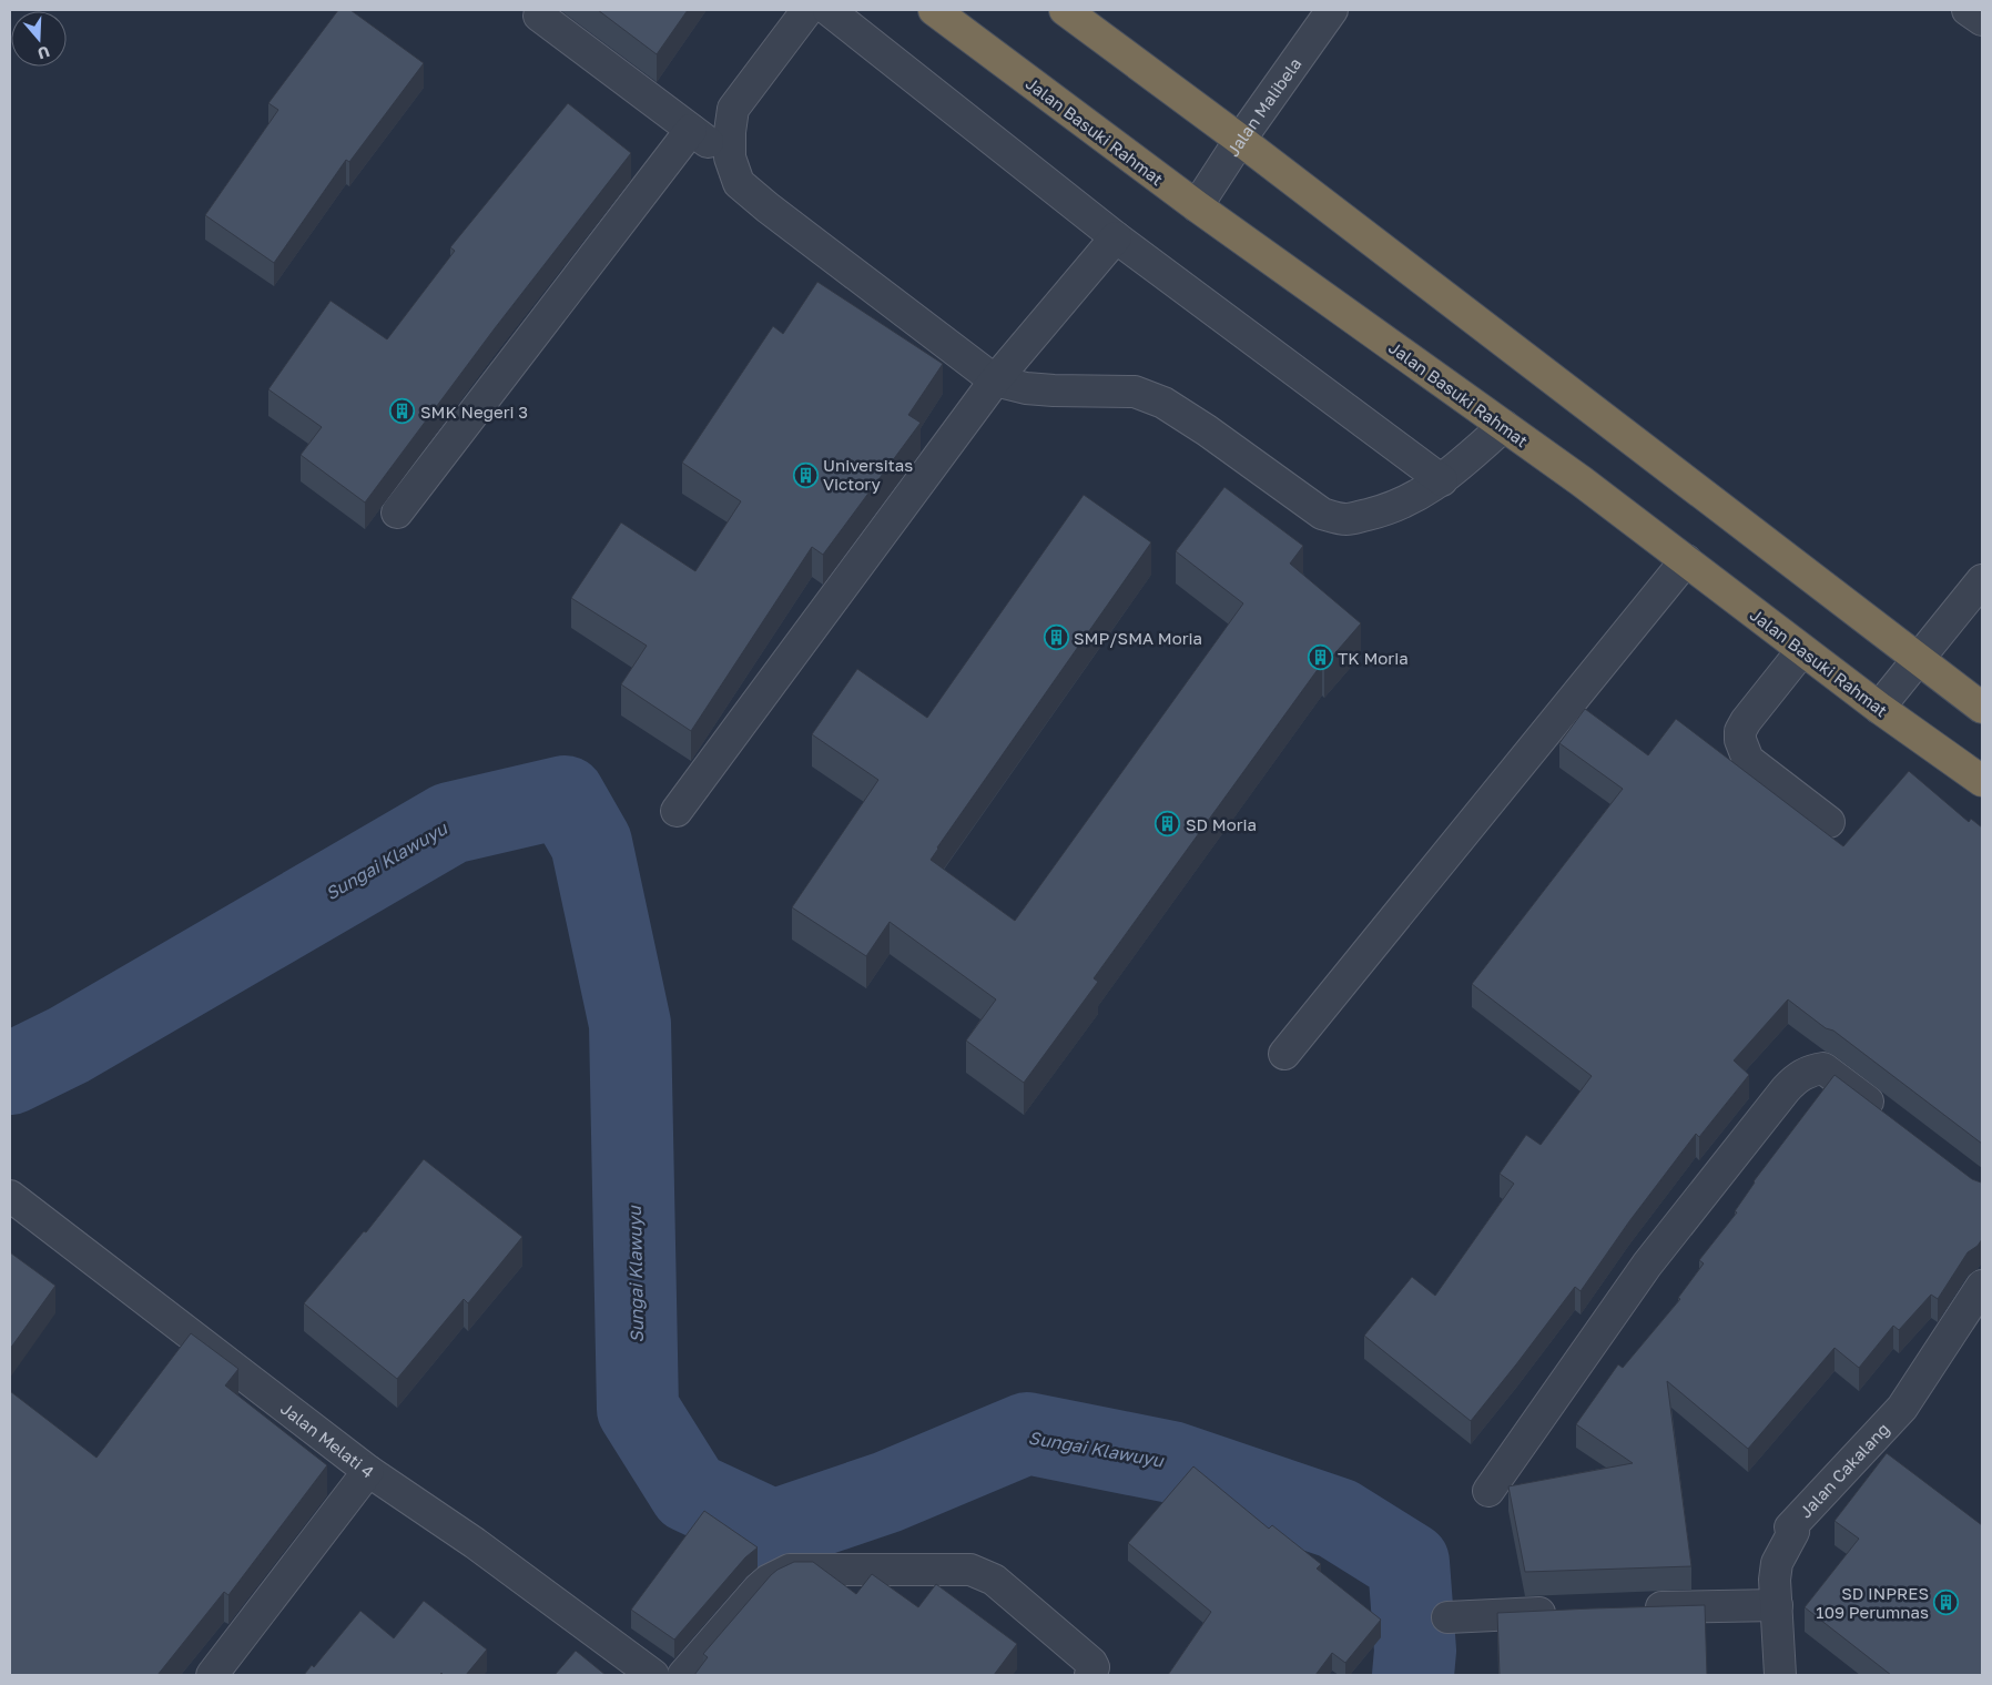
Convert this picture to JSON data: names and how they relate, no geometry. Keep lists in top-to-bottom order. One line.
{"streets":{"highway":["Jalan Basuki Rahmat"],"street":["Jalan Malibela","Jalan Melati 4","Jalan Cakalang"]},"crossings":[["Jalan Malibela","Jalan Basuki Rahmat"]],"water":["Sungai Klawuyu"],"places":{"building":["SMK Negeri 3","Universitas Victory","SMP/SMA Moria","TK Moria","SD Moria","SD INPRES 109 Perumnas"]},"north":"bottom"}
